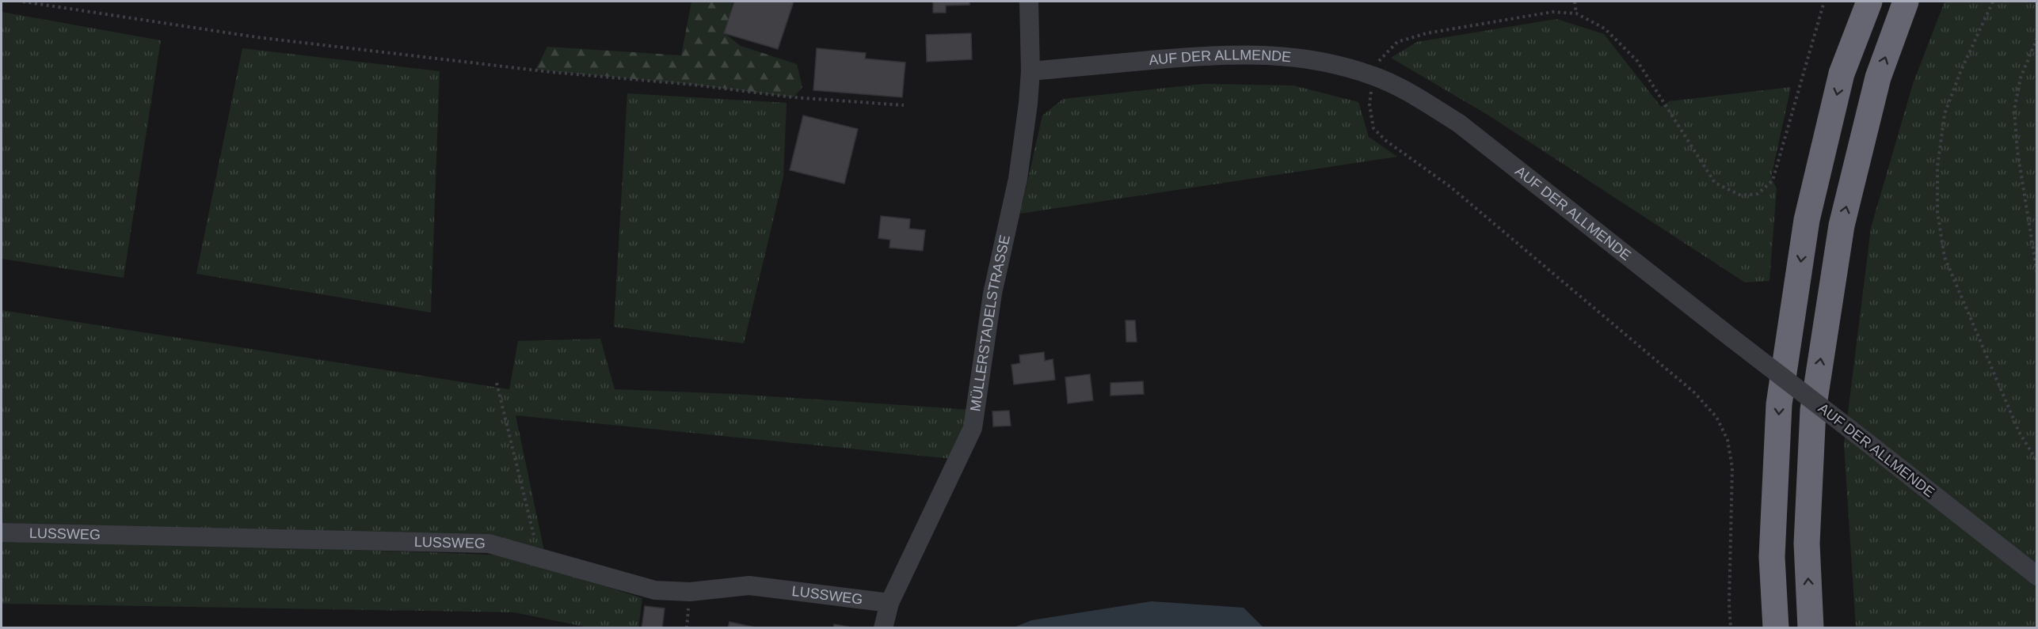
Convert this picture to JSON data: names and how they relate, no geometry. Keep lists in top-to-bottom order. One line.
{"streets":{"street":["AUF DER ALLMENDE","MÜLLERSTADELSTRASSE","LUSSWEG"]},"crossings":[["AUF DER ALLMENDE","MÜLLERSTADELSTRASSE"],["MÜLLERSTADELSTRASSE","LUSSWEG"]]}
